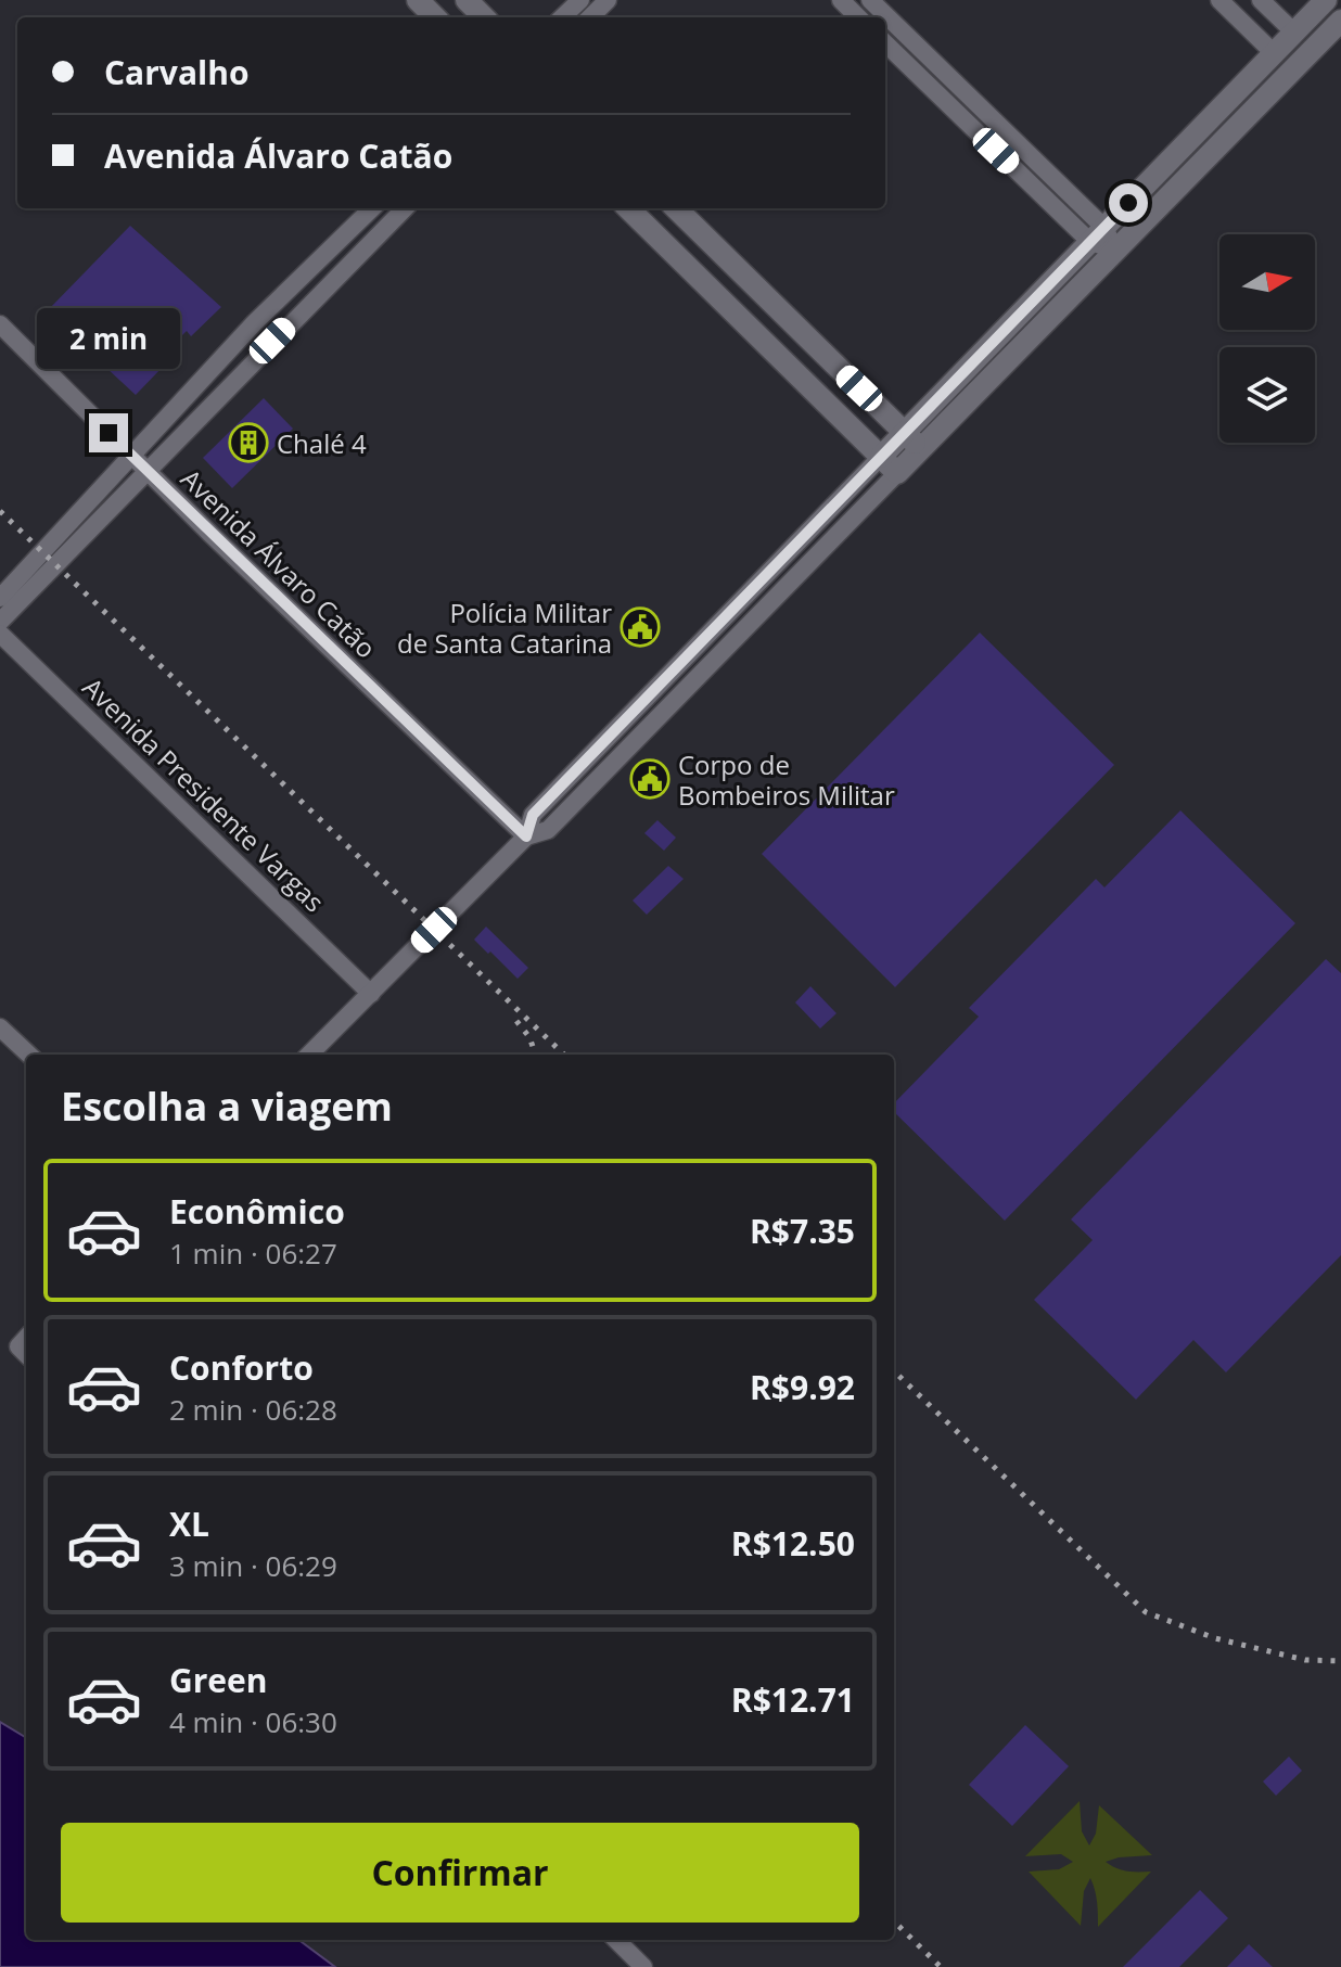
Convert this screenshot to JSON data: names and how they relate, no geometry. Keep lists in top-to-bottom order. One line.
{"streets":{"street":["Avenida Álvaro Catão","Avenida Presidente Vargas"]},"places":{"building":["Chalé 4"],"public building":["Polícia Militar de Santa Catarina","Corpo de Bombeiros Militar"]},"north":"right","page":{"banner":["Carvalho","Avenida Álvaro Catão"],"bubble":"2 min","heading":"Escolha a viagem","list":[{"name":"Econômico","note":"1 min · 06:27","value":"R$7.35"},{"name":"Conforto","note":"2 min · 06:28","value":"R$9.92"},{"name":"XL","note":"3 min · 06:29","value":"R$12.50"},{"name":"Green","note":"4 min · 06:30","value":"R$12.71"}],"buttons":"Confirmar"}}
